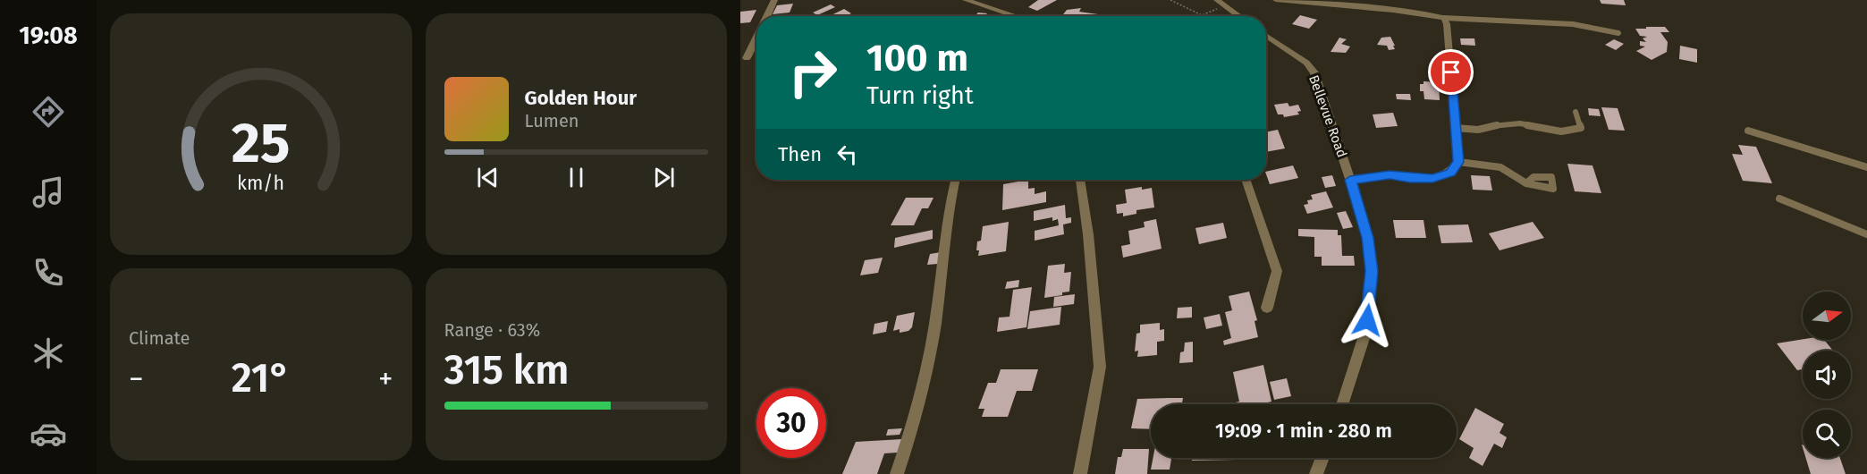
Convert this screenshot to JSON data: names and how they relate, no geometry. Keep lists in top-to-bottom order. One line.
{"streets":{"street":["Bellevue Road"]},"north":"right","page":{"tabs":"19:08","turn":["100 m","Turn right"],"song":["Golden Hour","Lumen"],"then":"Then","tile":["Climate",["Range · 63%","315 km"]],"heat":["−","21°","+"],"limit":"30","trip":"19:09 · 1 min · 280 m","gauge":["25","km/h"]}}
